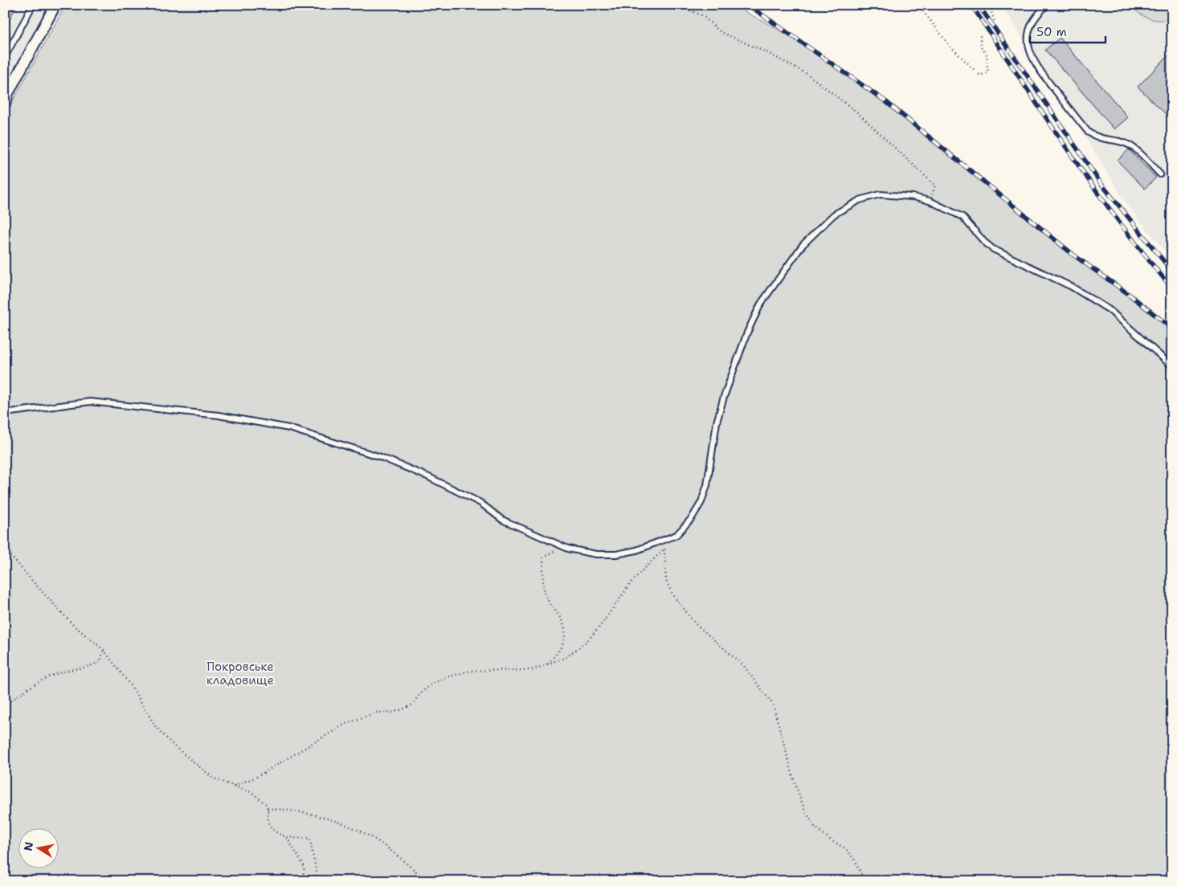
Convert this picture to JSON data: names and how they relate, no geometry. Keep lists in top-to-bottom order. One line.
{"parks":["Покровське кладовище"],"scale_bar":"50 m","north":"left"}
